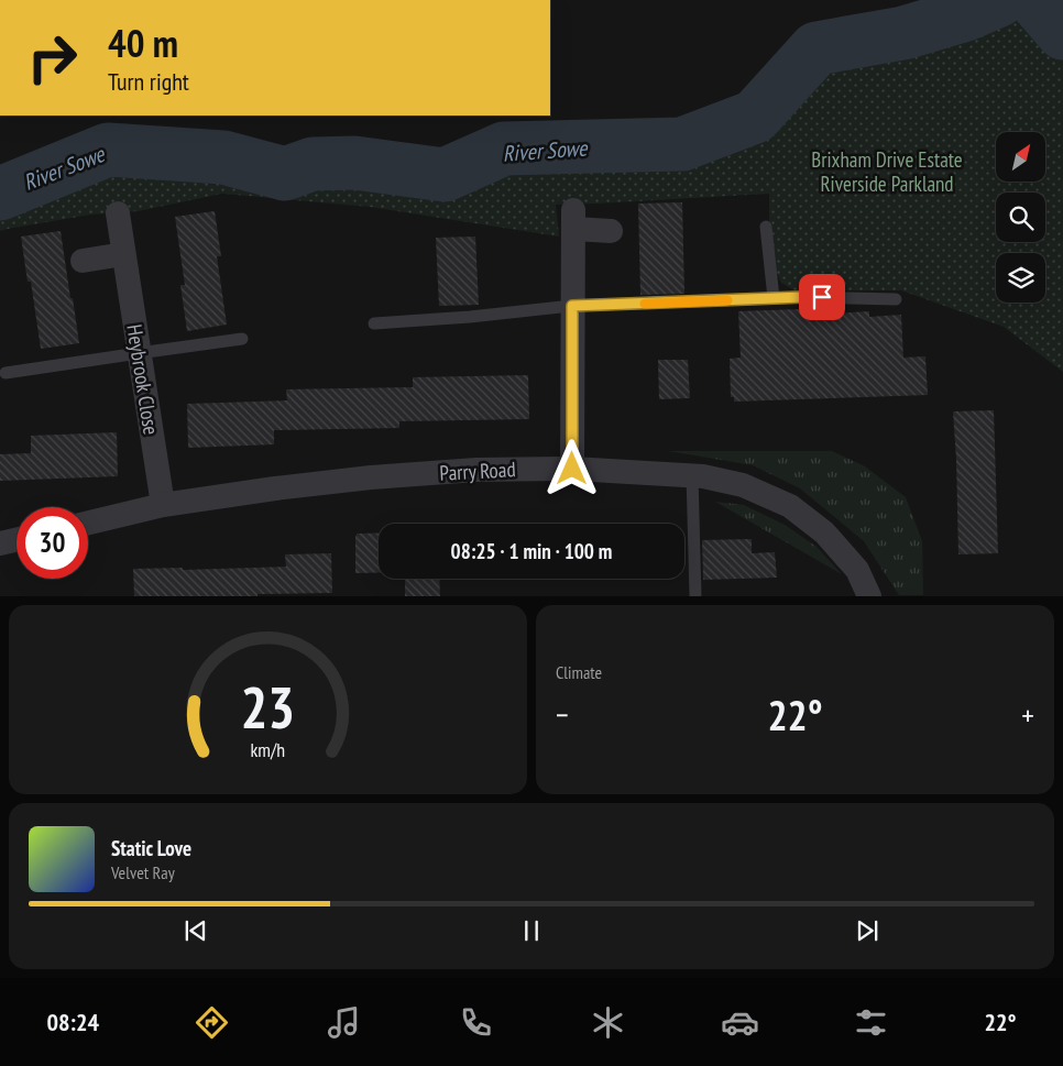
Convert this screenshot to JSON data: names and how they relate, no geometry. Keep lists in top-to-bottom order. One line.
{"streets":{"street":["Heybrook Close","Parry Road"]},"crossings":[["Heybrook Close","Parry Road"]],"water":["River Sowe"],"parks":["Brixham Drive Estate Riverside Parkland"],"north":"top right","page":{"turn":["40 m","Turn right"],"limit":"30","trip":"08:25 · 1 min · 100 m","tile":"Climate","heat":["−","22°","+"],"song":["Static Love","Velvet Ray"],"tabs":["08:24","22°"],"gauge":["23","km/h"]}}
